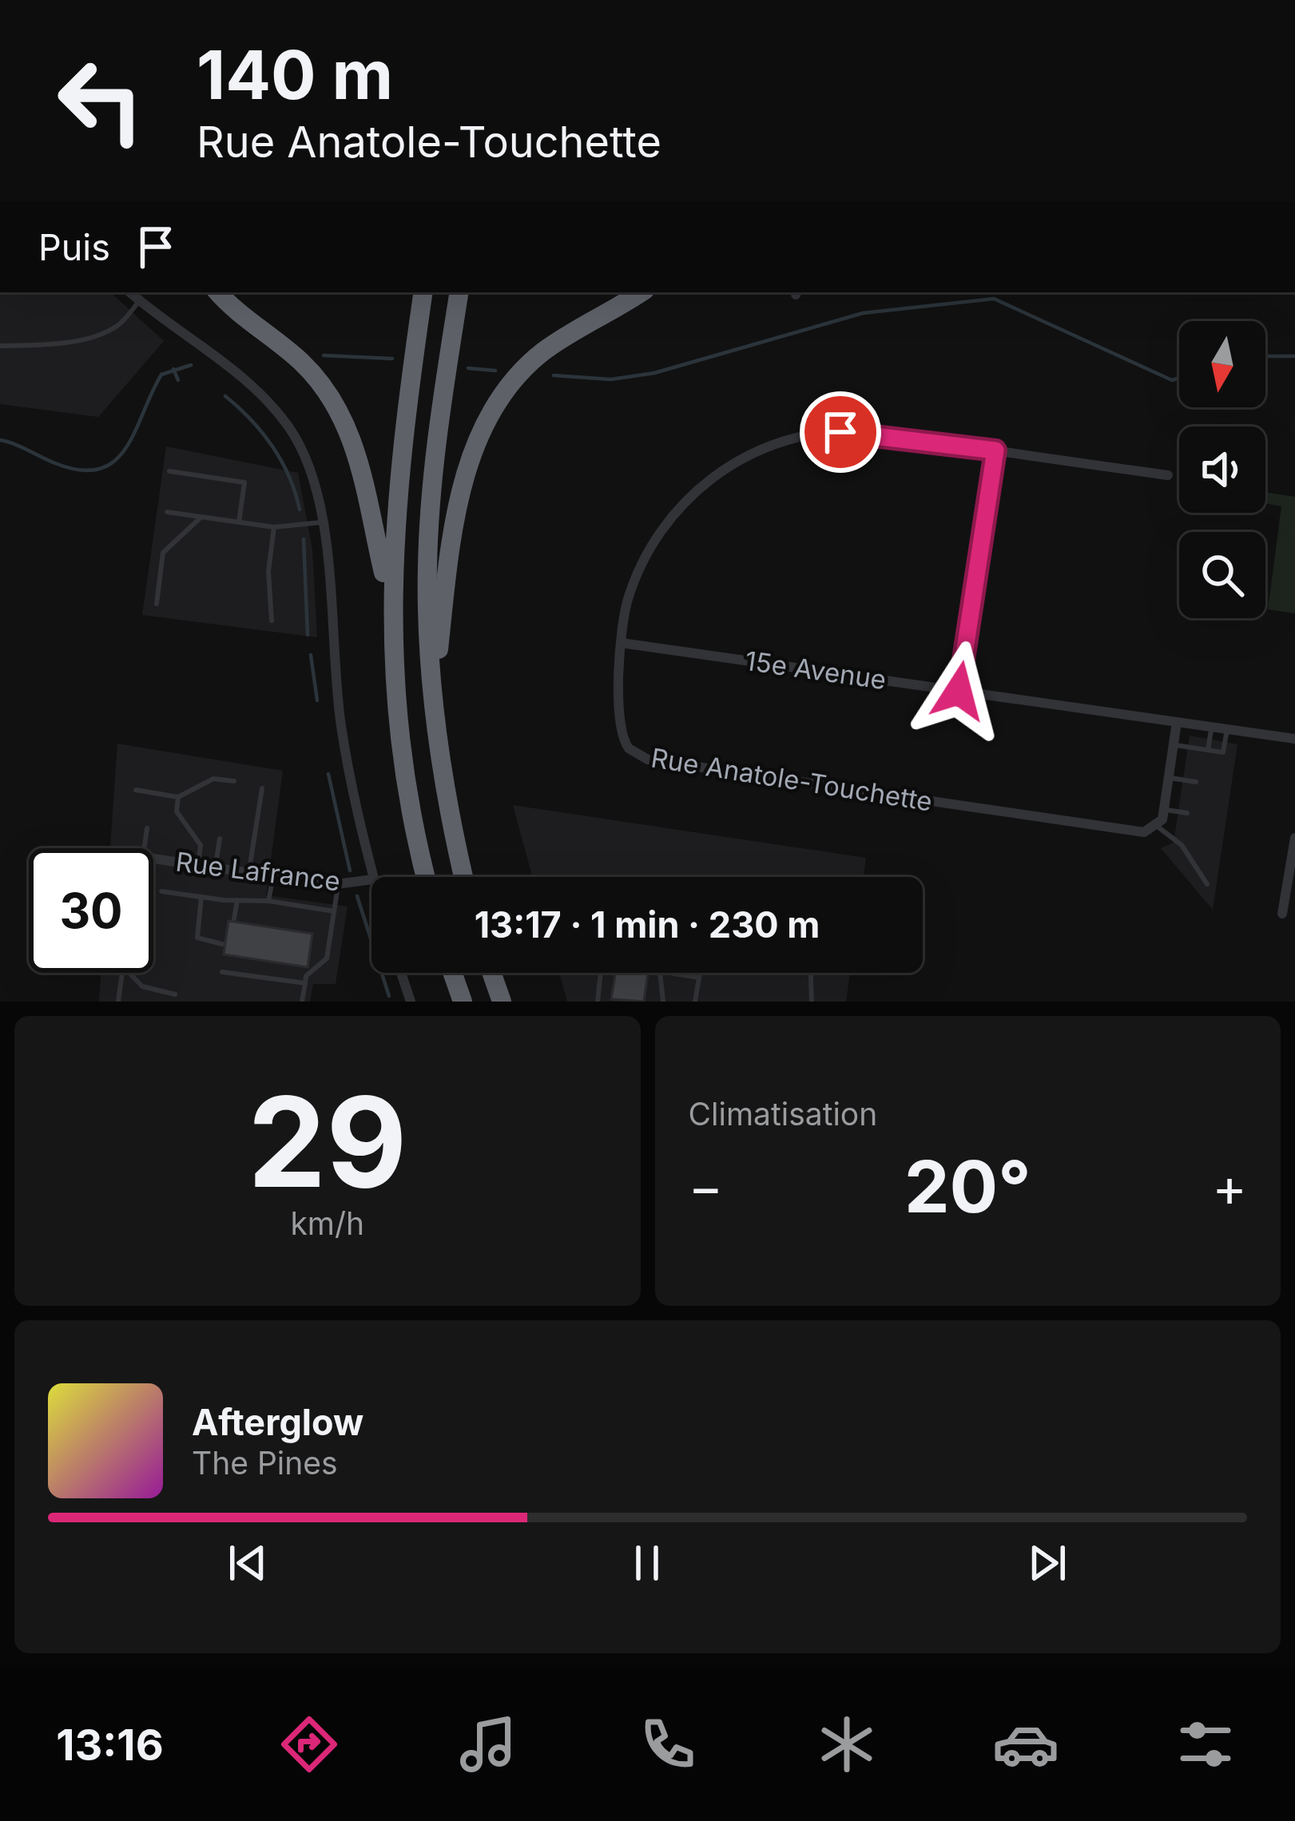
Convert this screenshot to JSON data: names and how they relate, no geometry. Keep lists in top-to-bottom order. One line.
{"streets":{"street":["15e Avenue","Rue Anatole-Touchette","Rue Lafrance"]},"crossings":[["15e Avenue","Rue Anatole-Touchette"]],"north":"bottom","page":{"turn":["140 m","Rue Anatole-Touchette"],"then":"Puis","limit":"30","trip":"13:17 · 1 min · 230 m","tile":[["29","km/h"],"Climatisation"],"heat":["−","20°","+"],"song":["Afterglow","The Pines"],"tabs":"13:16"}}
